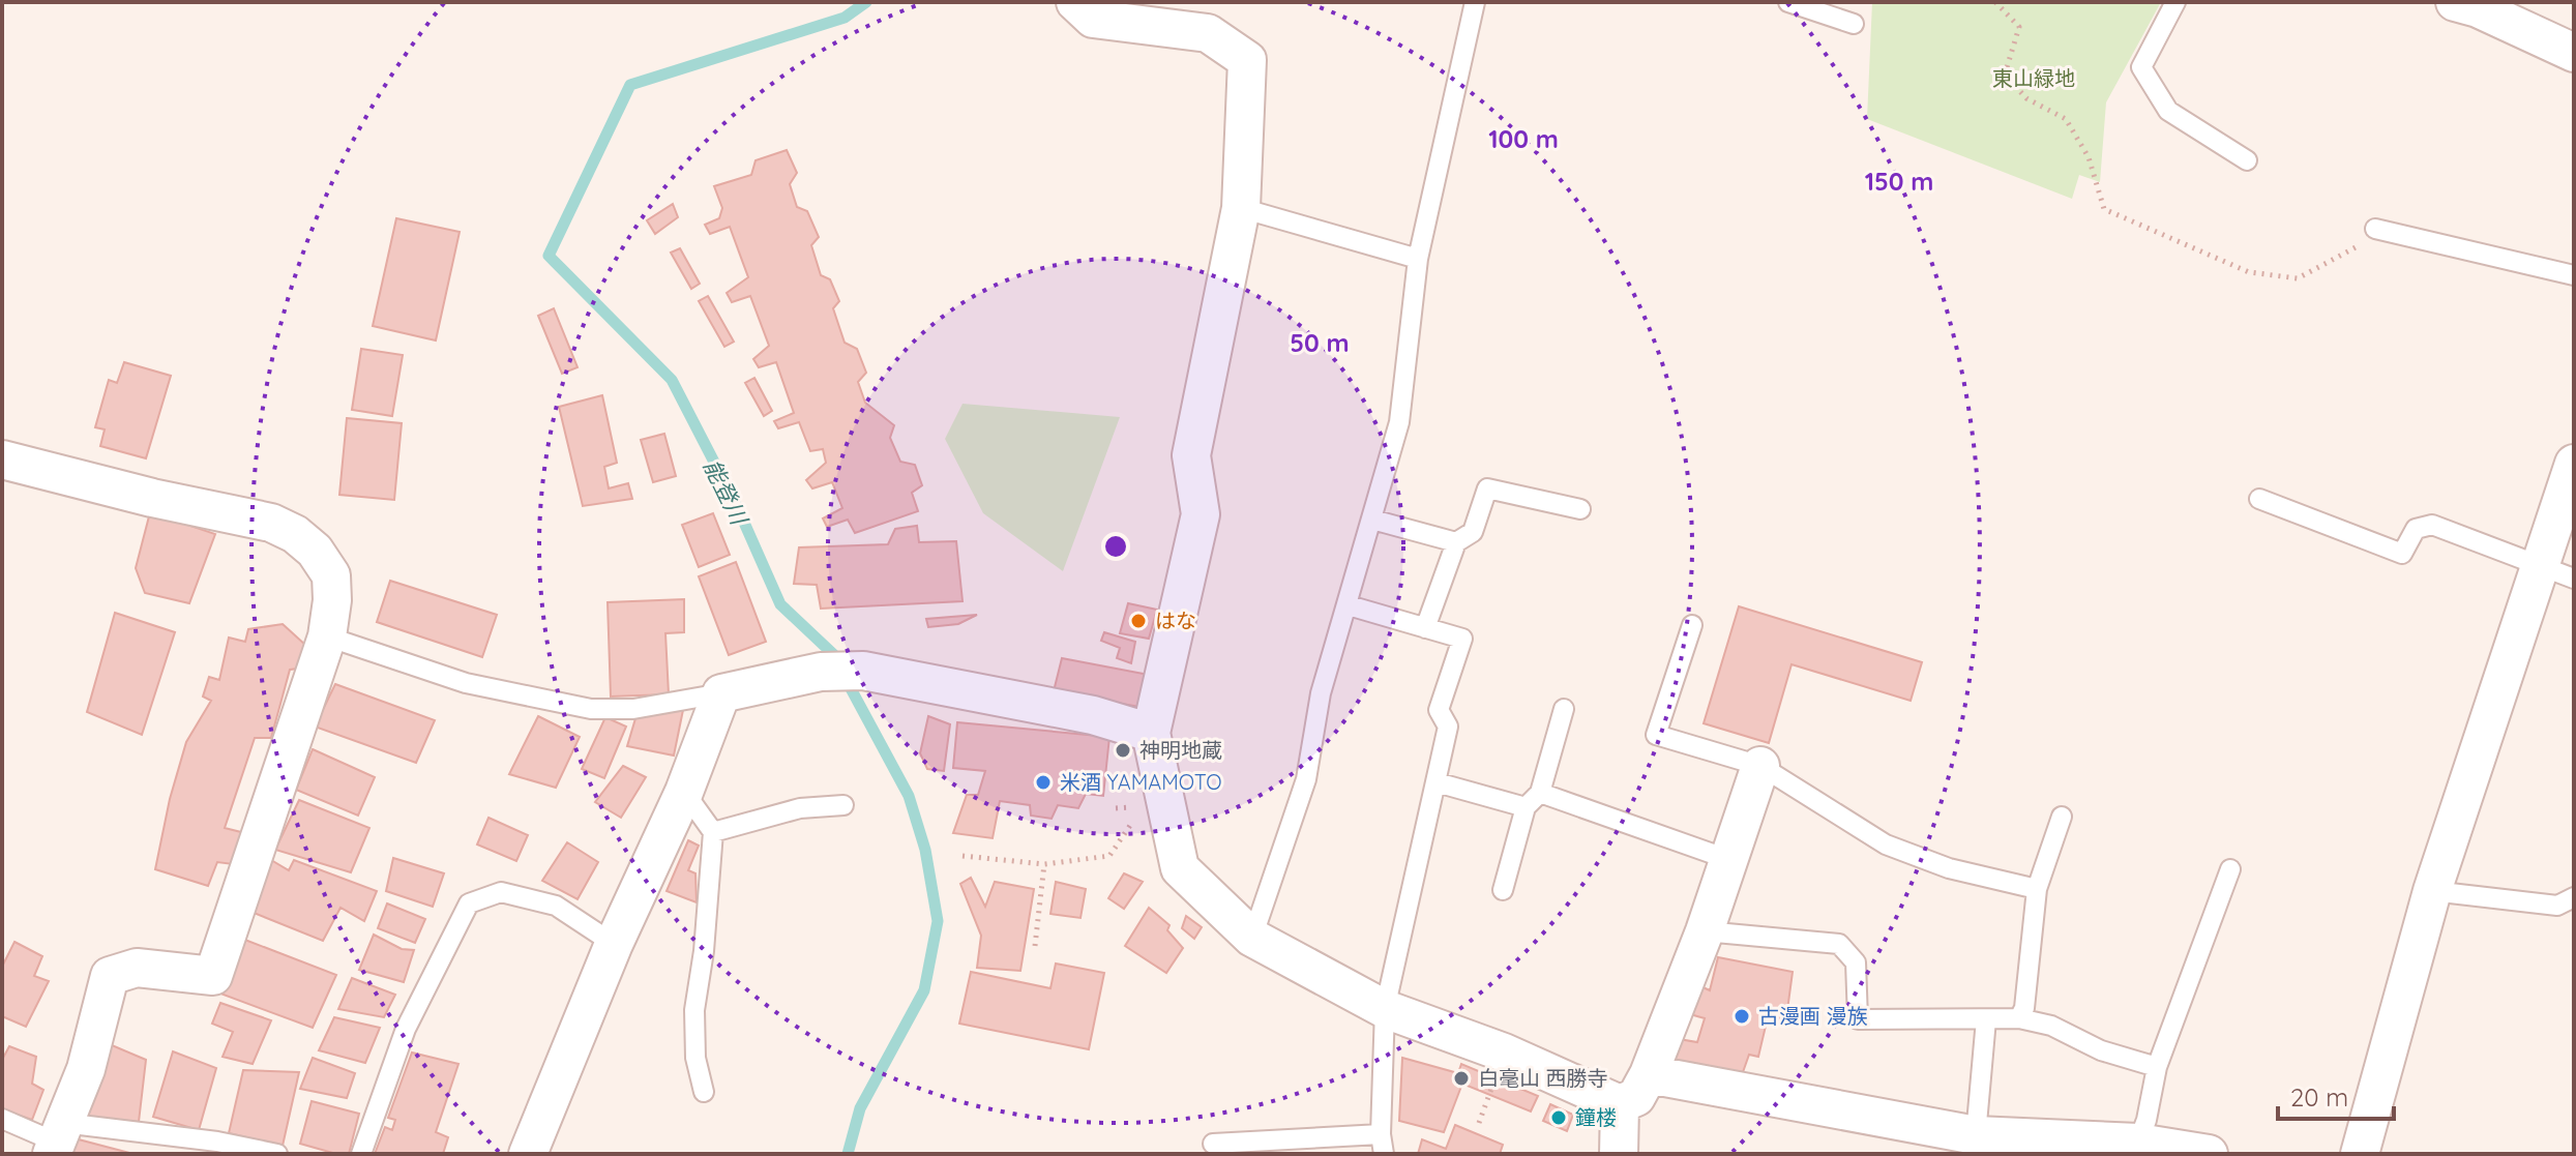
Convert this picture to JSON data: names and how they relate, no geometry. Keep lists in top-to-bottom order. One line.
{"water":["能登川"],"parks":["東山緑地"],"places":["はな","神明地蔵","米酒 YAMAMOTO","古漫画 漫族","白毫山 西勝寺","鐘楼"],"scale_bar":"20 m","rings":["100 m","150 m","50 m"]}
